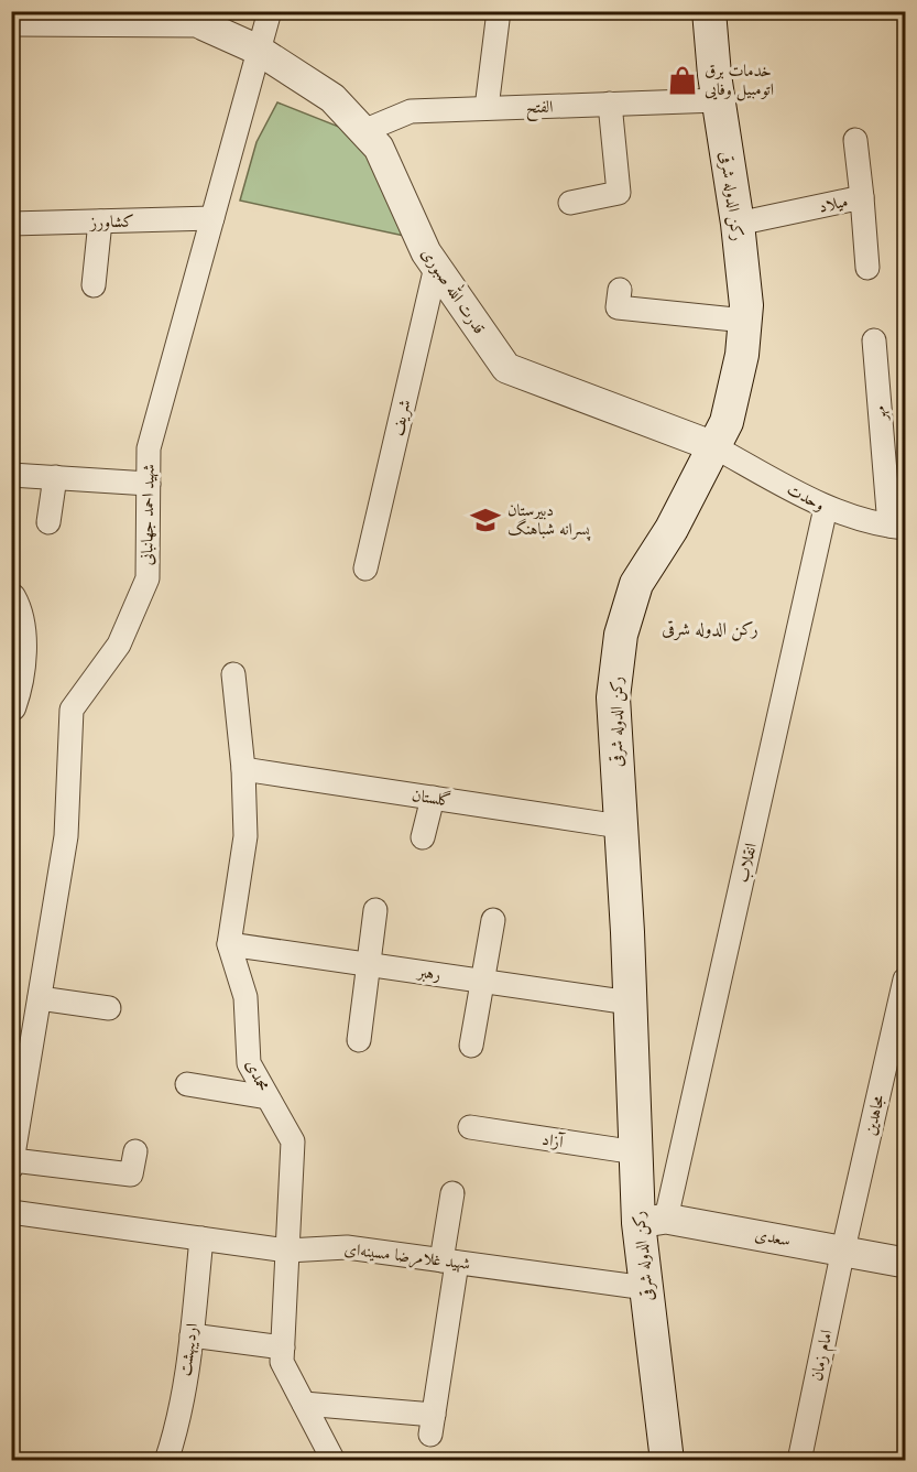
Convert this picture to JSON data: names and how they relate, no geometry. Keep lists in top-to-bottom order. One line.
{"streets":{"main road":["رکن الدوله شرقی"],"street":["الفتح","میلاد","کشاورز","قدرت الله صبوری","مهر","شریف","وحدت","شهید احمد جهانبانی","گلستان","انقلاب","رهبر","محمدی","مجاهدین","آزاد","سعدی","شهید غلامرضا مسینه‌ای","اردیبهشت","امام زمان"]},"crossings":[["الفتح","رکن الدوله شرقی"],["الفتح","قدرت الله صبوری"],["رکن الدوله شرقی","میلاد"],["رکن الدوله شرقی","قدرت الله صبوری"],["رکن الدوله شرقی","وحدت"],["رکن الدوله شرقی","گلستان"],["رکن الدوله شرقی","انقلاب"],["رکن الدوله شرقی","رهبر"],["رکن الدوله شرقی","آزاد"],["رکن الدوله شرقی","سعدی"],["رکن الدوله شرقی","شهید غلامرضا مسینه‌ای"],["کشاورز","شهید احمد جهانبانی"],["قدرت الله صبوری","شریف"],["قدرت الله صبوری","وحدت"],["قدرت الله صبوری","شهید احمد جهانبانی"],["مهر","وحدت"],["وحدت","انقلاب"],["گلستان","محمدی"],["انقلاب","سعدی"],["رهبر","محمدی"],["محمدی","شهید غلامرضا مسینه‌ای"],["مجاهدین","سعدی"],["مجاهدین","امام زمان"],["سعدی","امام زمان"],["شهید غلامرضا مسینه‌ای","اردیبهشت"]],"districts":["رکن الدوله شرقی"],"places":{"shop":["خدمات برق اتومبیل وفایی"],"school or university":["دبیرستان پسرانه شباهنگ"]}}
